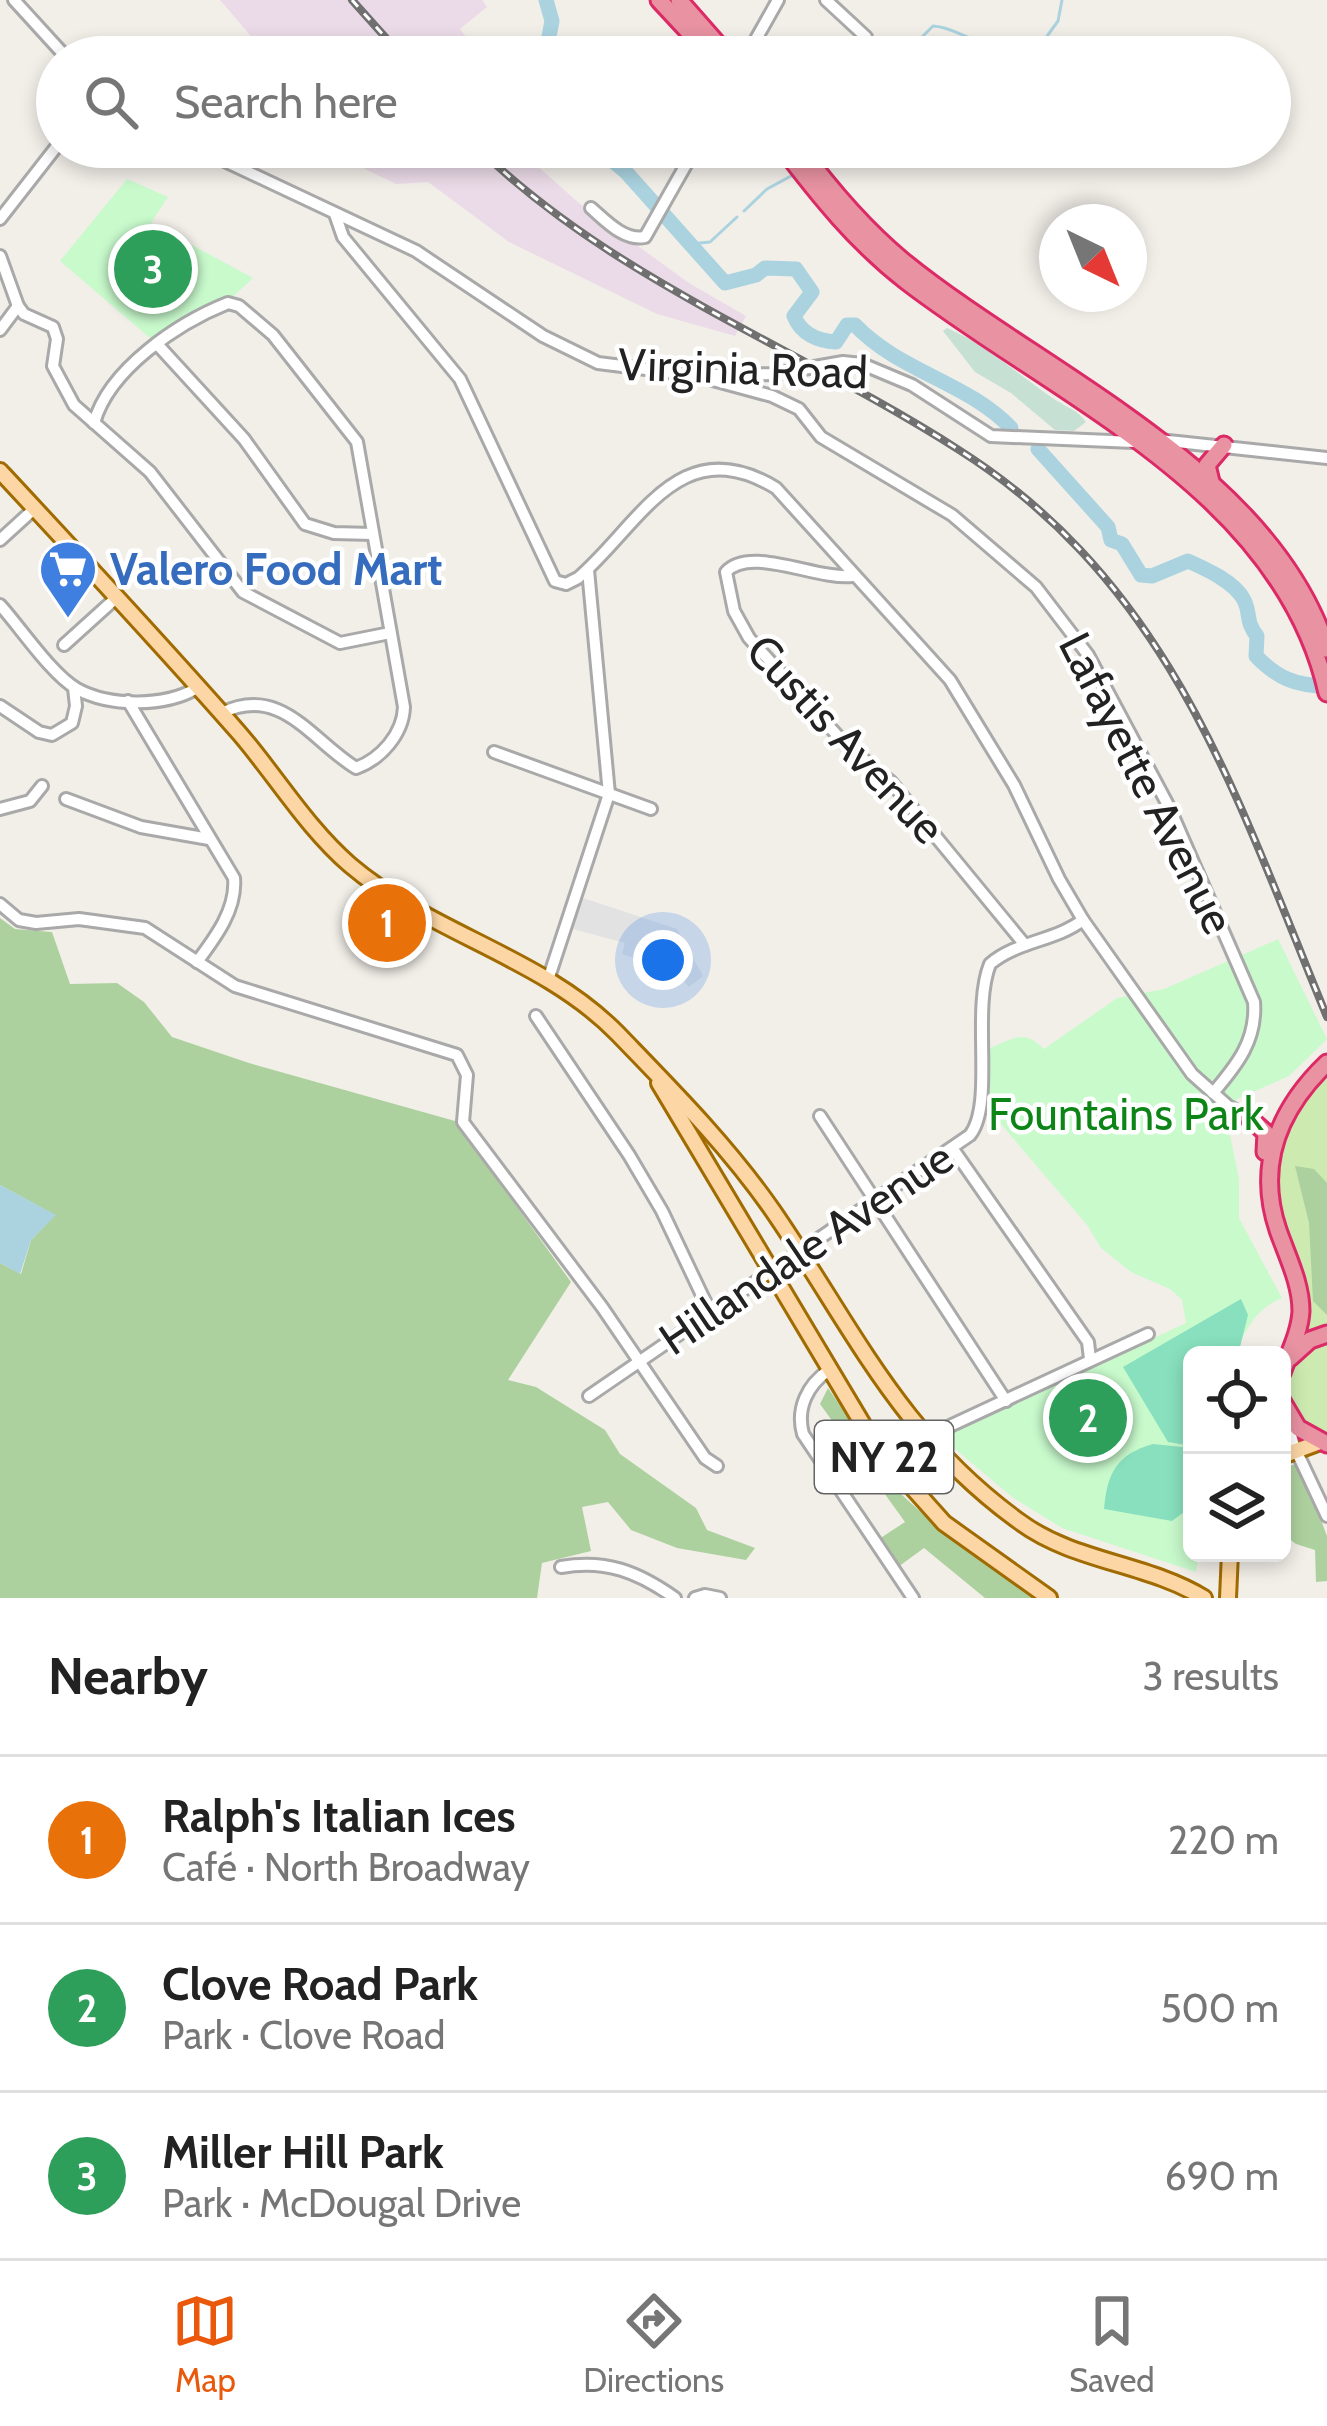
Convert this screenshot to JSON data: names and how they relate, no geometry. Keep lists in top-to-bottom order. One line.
{"streets":{"main road":["NY 22"],"street":["Virginia Road","Custis Avenue","Lafayette Avenue","Hillandale Avenue"]},"crossings":[["Virginia Road","Lafayette Avenue"],["Custis Avenue","Hillandale Avenue"],["Hillandale Avenue","NY 22"]],"parks":["Fountains Park"],"places":{"supermarket":["Valero Food Mart"]},"north":"bottom right","page":{"search":"Search here","pins":["3","1","2"],"heading":["Nearby","3 results"],"list":[{"mark":"1","name":"Ralph's Italian Ices","note":"Café · North Broadway","value":"220 m"},{"mark":"2","name":"Clove Road Park","note":"Park · Clove Road","value":"500 m"},{"mark":"3","name":"Miller Hill Park","note":"Park · McDougal Drive","value":"690 m"}],"nav":["Map","Directions","Saved"]}}
